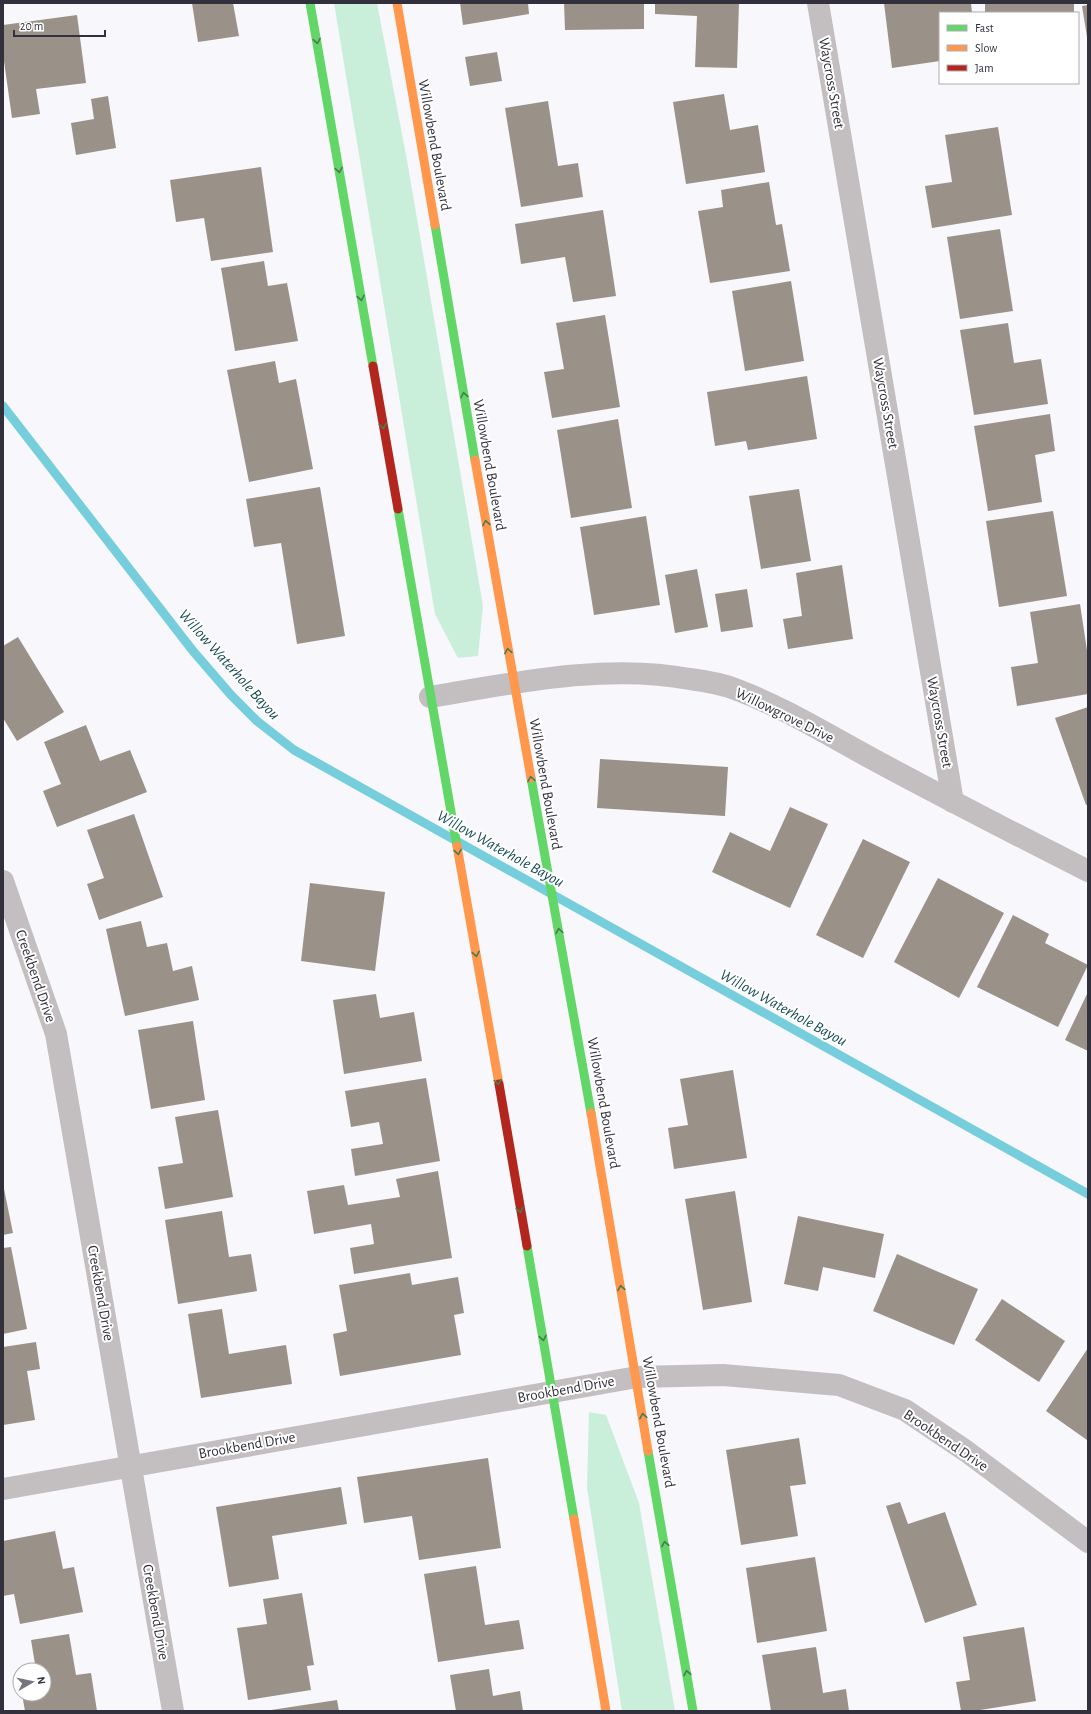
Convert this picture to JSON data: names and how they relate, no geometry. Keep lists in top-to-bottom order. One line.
{"streets":{"main road":["Willowbend Boulevard"],"street":["Waycross Street","Willowgrove Drive","Creekbend Drive","Brookbend Drive"]},"crossings":[["Waycross Street","Willowgrove Drive"],["Willowbend Boulevard","Willowgrove Drive"],["Willowbend Boulevard","Brookbend Drive"],["Creekbend Drive","Brookbend Drive"]],"one_way":["Willowbend Boulevard"],"water":["Willow Waterhole Bayou"],"legend":["Fast","Slow","Jam"],"scale_bar":"20 m","north":"right"}
